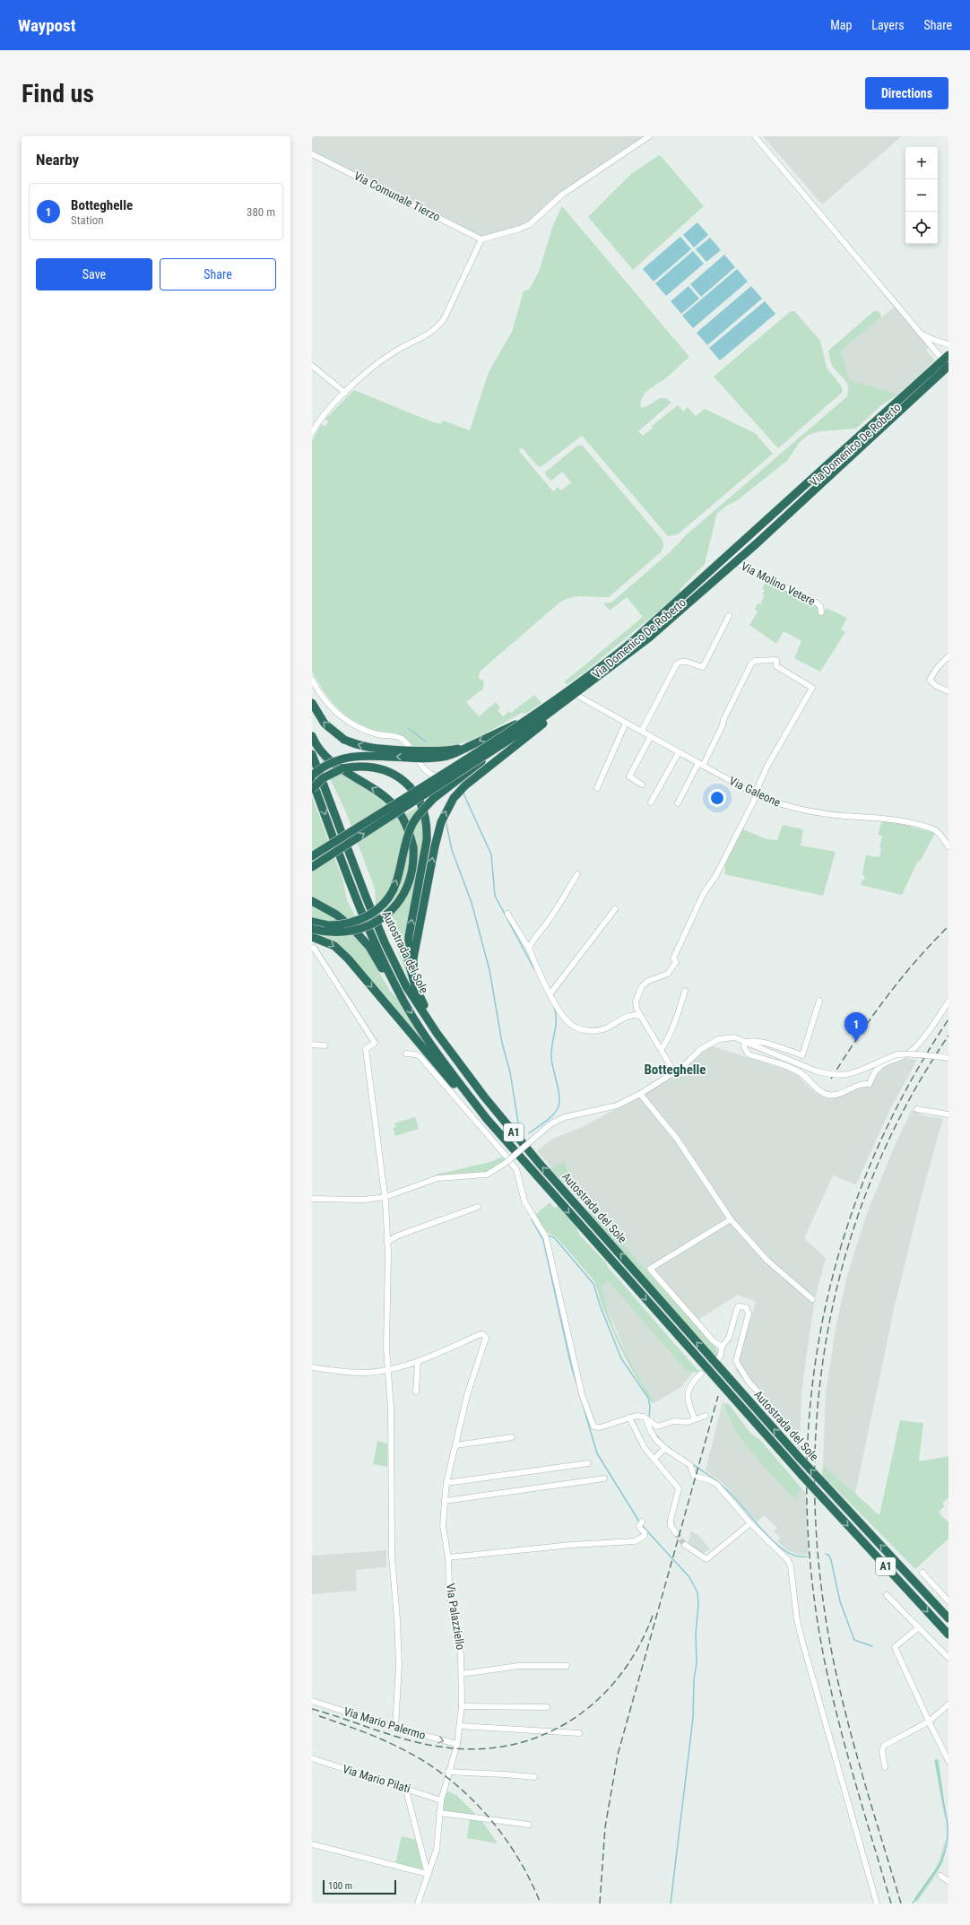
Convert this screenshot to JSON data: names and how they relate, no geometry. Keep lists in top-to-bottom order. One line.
{"streets":{"highway":["Autostrada del Sole","A1"],"street":["Via Comunale Tierzo","Via Domenico De Roberto","Via Molino Vetere","Via Galeone","Via Palazziello","Via Mario Palermo","Via Mario Pilati"]},"crossings":[["Via Domenico De Roberto","Via Molino Vetere"],["Via Domenico De Roberto","Via Galeone"],["Autostrada del Sole","A1"],["Via Palazziello","Via Mario Palermo"],["Via Palazziello","Via Mario Pilati"]],"one_way":["Via Mario Palermo"],"districts":["Botteghelle"],"scale_bar":"100 m","page":{"header":"Waypost","nav":["Map","Layers","Share"],"buttons":["Directions",["Save","Share"]],"title":"Find us","heading":"Nearby","map_buttons":["+","−"],"list":[{"mark":"1","name":"Botteghelle","note":"Station","value":"380 m"}],"pins":"1","scale":"100 m"}}
